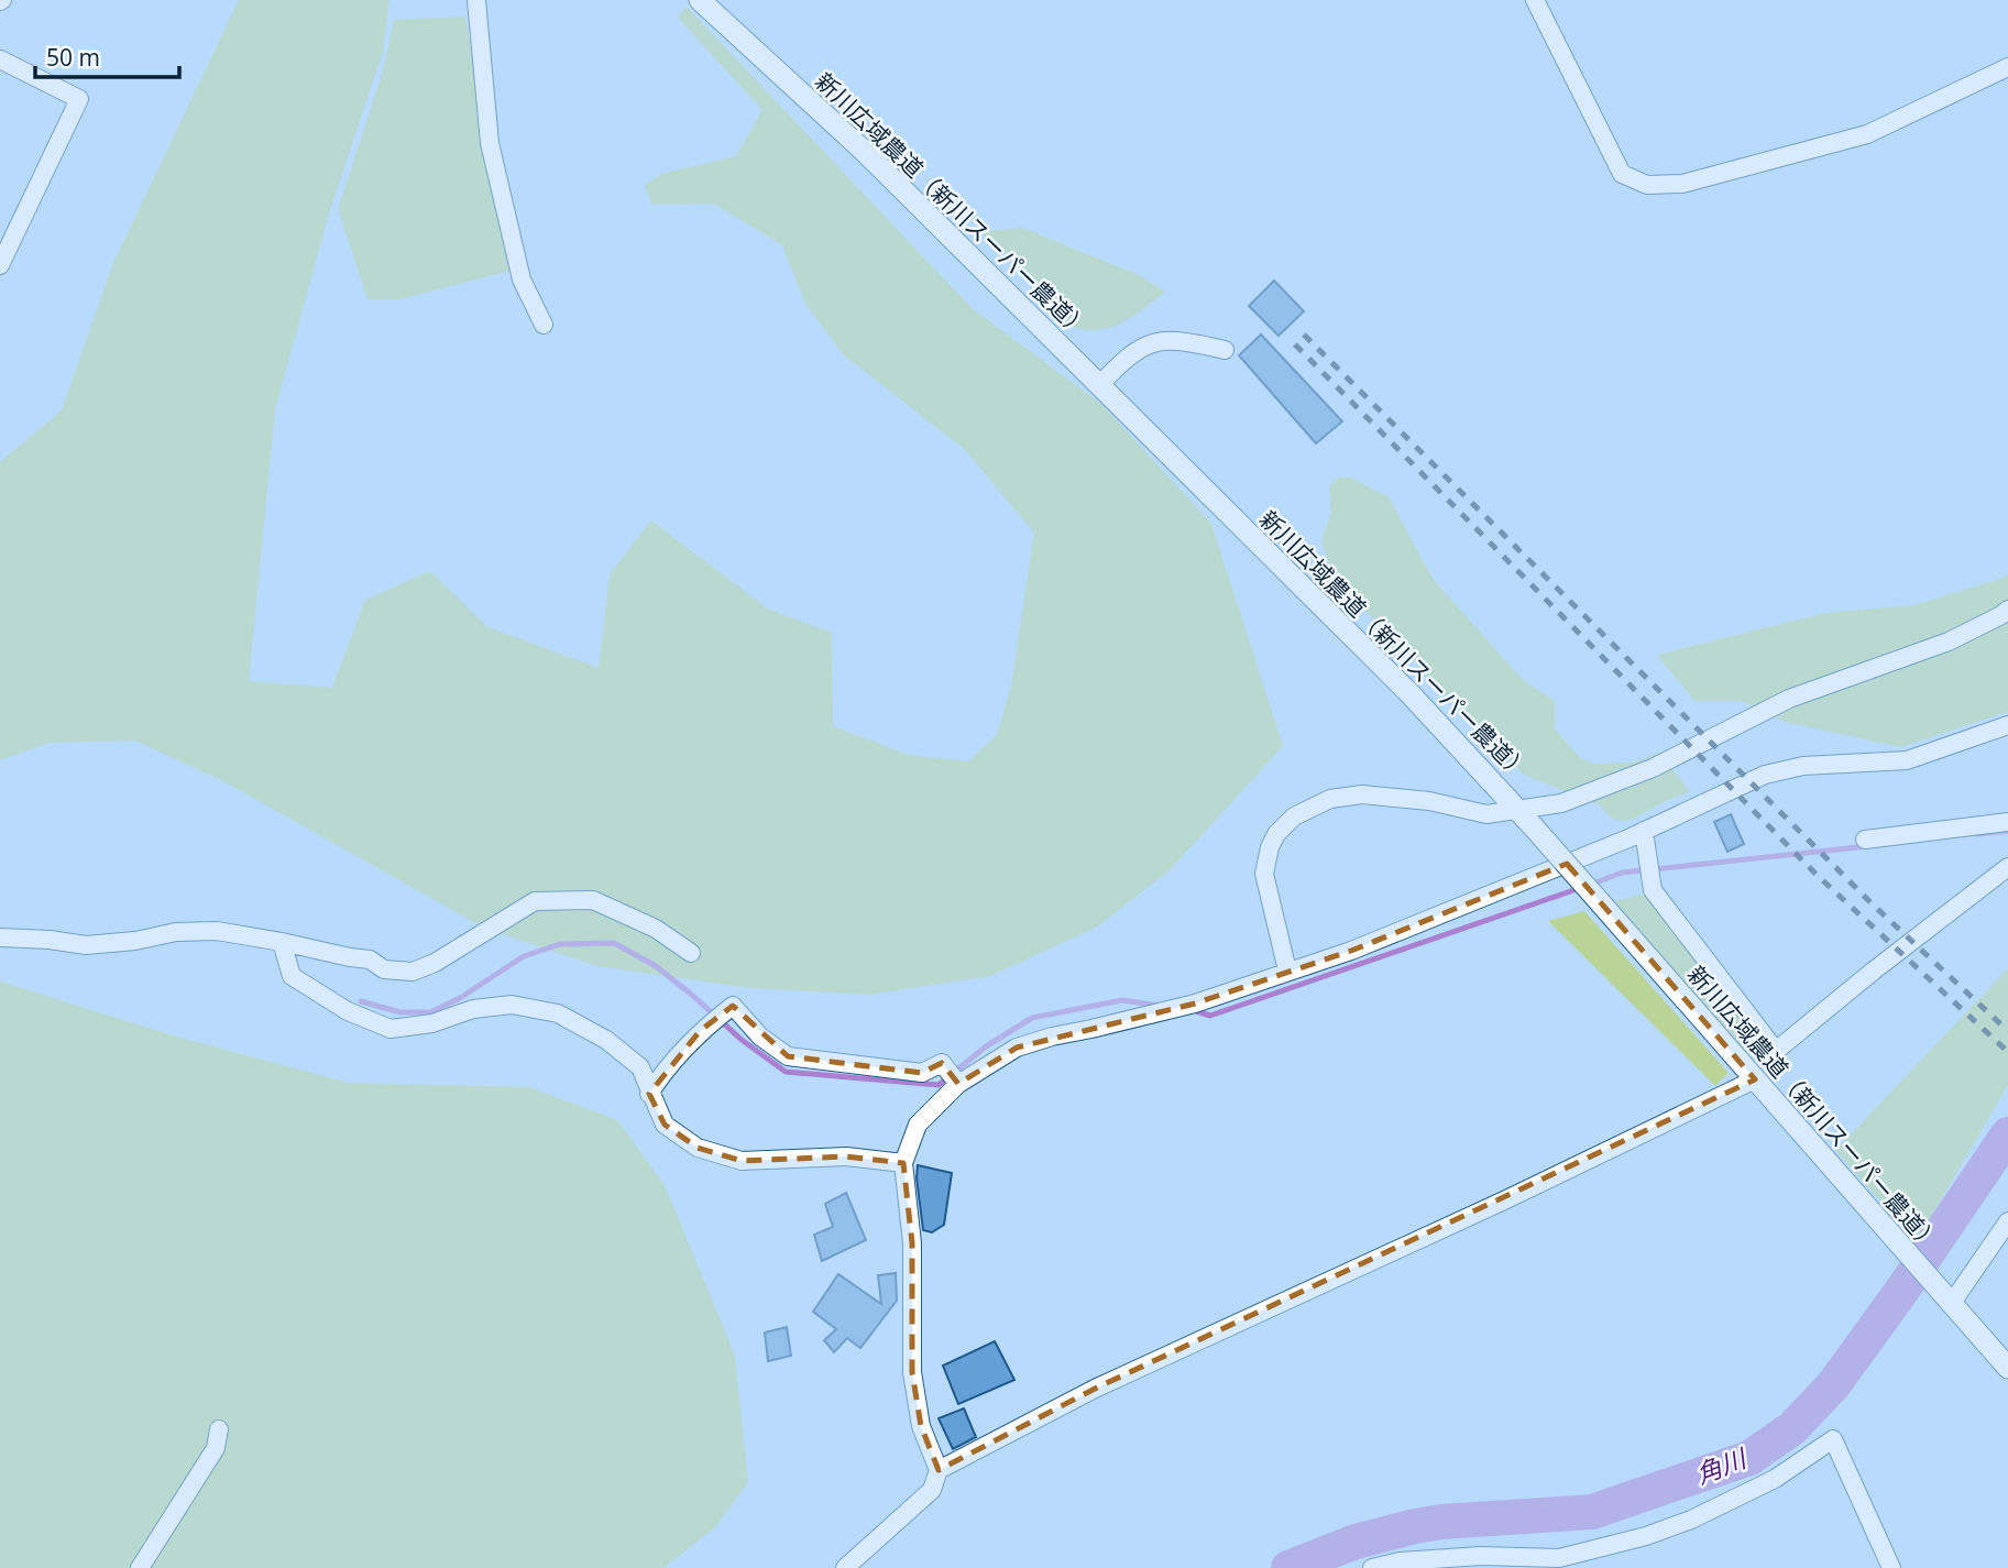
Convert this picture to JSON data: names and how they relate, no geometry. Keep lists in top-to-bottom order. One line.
{"streets":{"street":["新川広域農道（新川スーパー農道）"]},"water":["角川"],"scale_bar":"50 m"}
